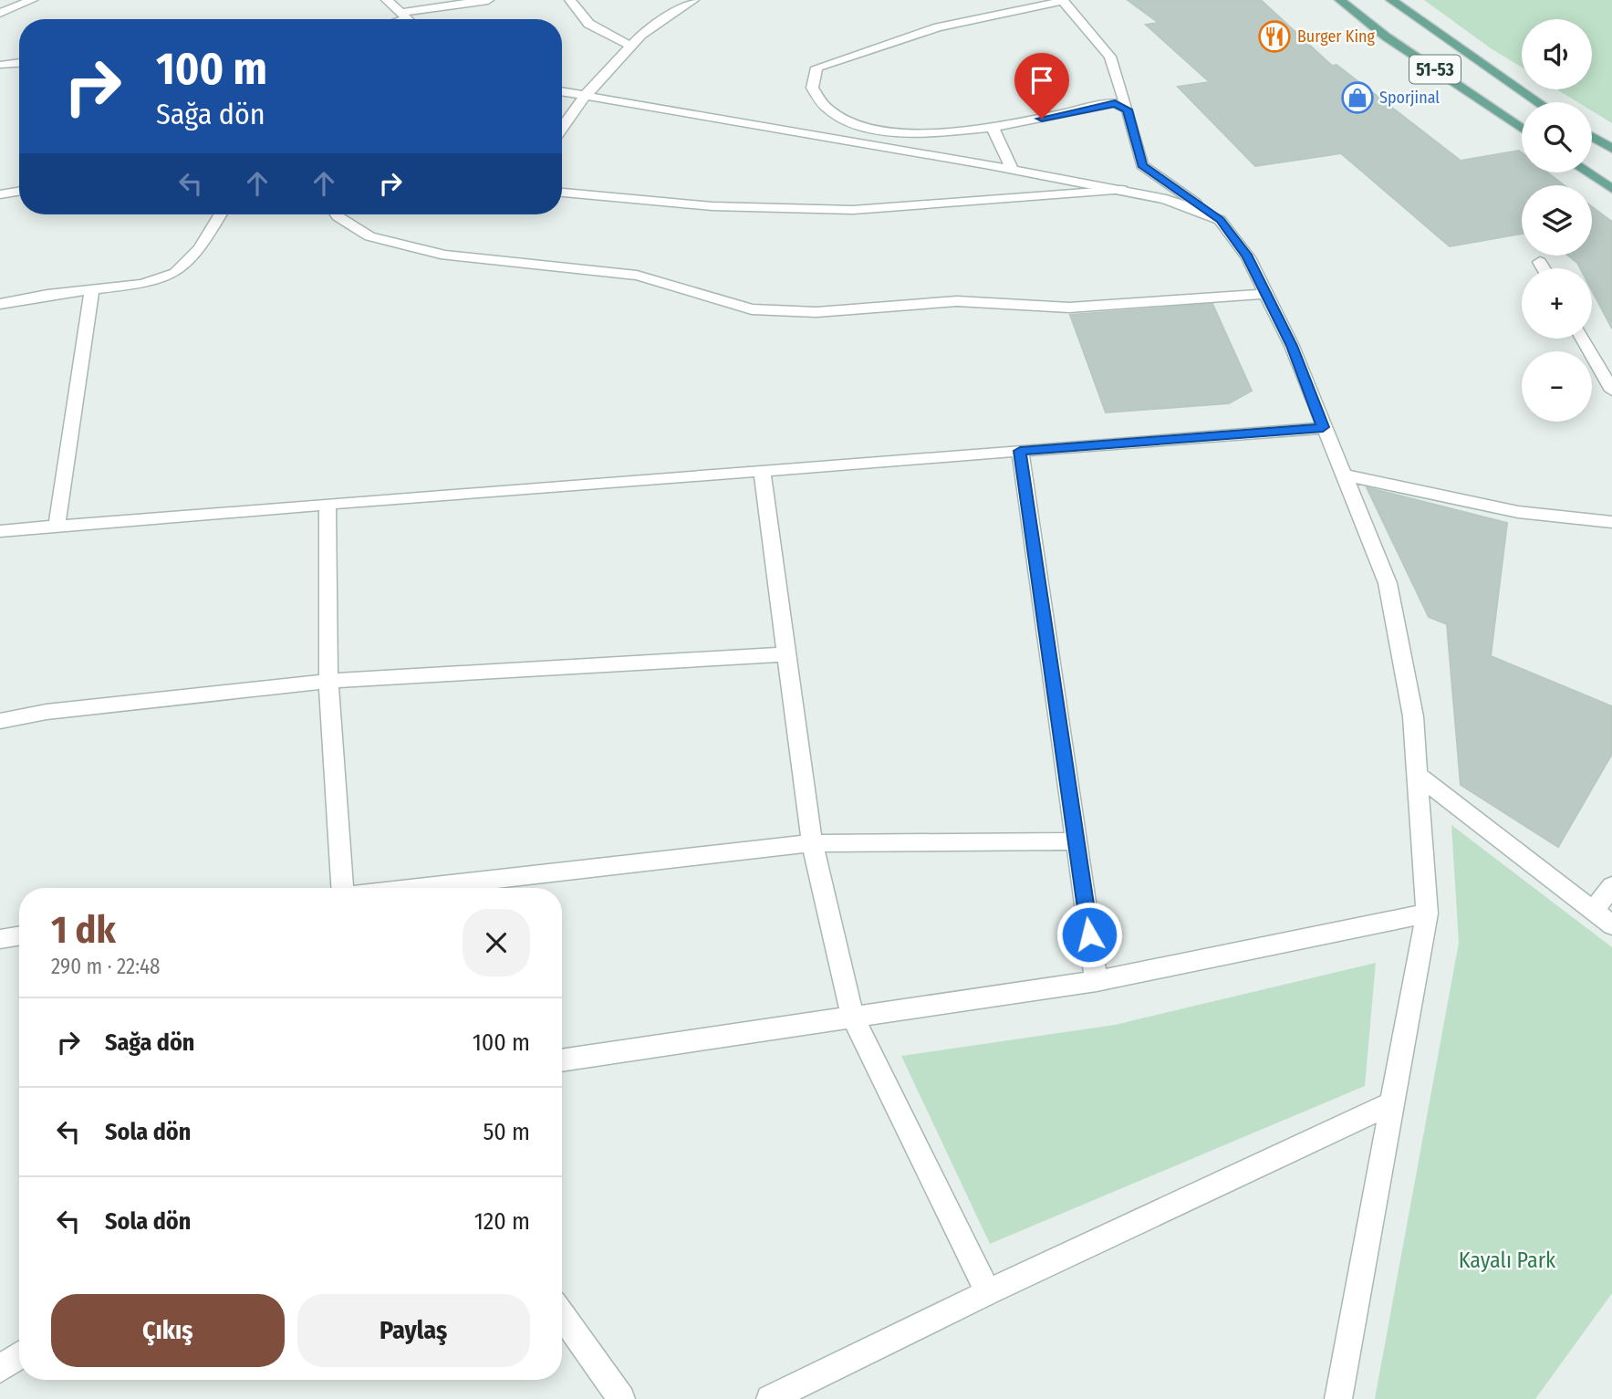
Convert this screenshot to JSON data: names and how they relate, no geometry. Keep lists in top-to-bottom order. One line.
{"streets":{"main road":["51-53"]},"parks":["Kayalı Park"],"places":{"restaurant":["Burger King"],"shop":["Sporjinal"]},"page":{"map_buttons":["+","−"],"turn":["100 m","Sağa dön"],"heading":["1 dk","290 m · 22:48"],"list":[{"name":"Sağa dön","value":"100 m"},{"name":"Sola dön","value":"50 m"},{"name":"Sola dön","value":"120 m"}],"buttons":["Çıkış","Paylaş"]}}
